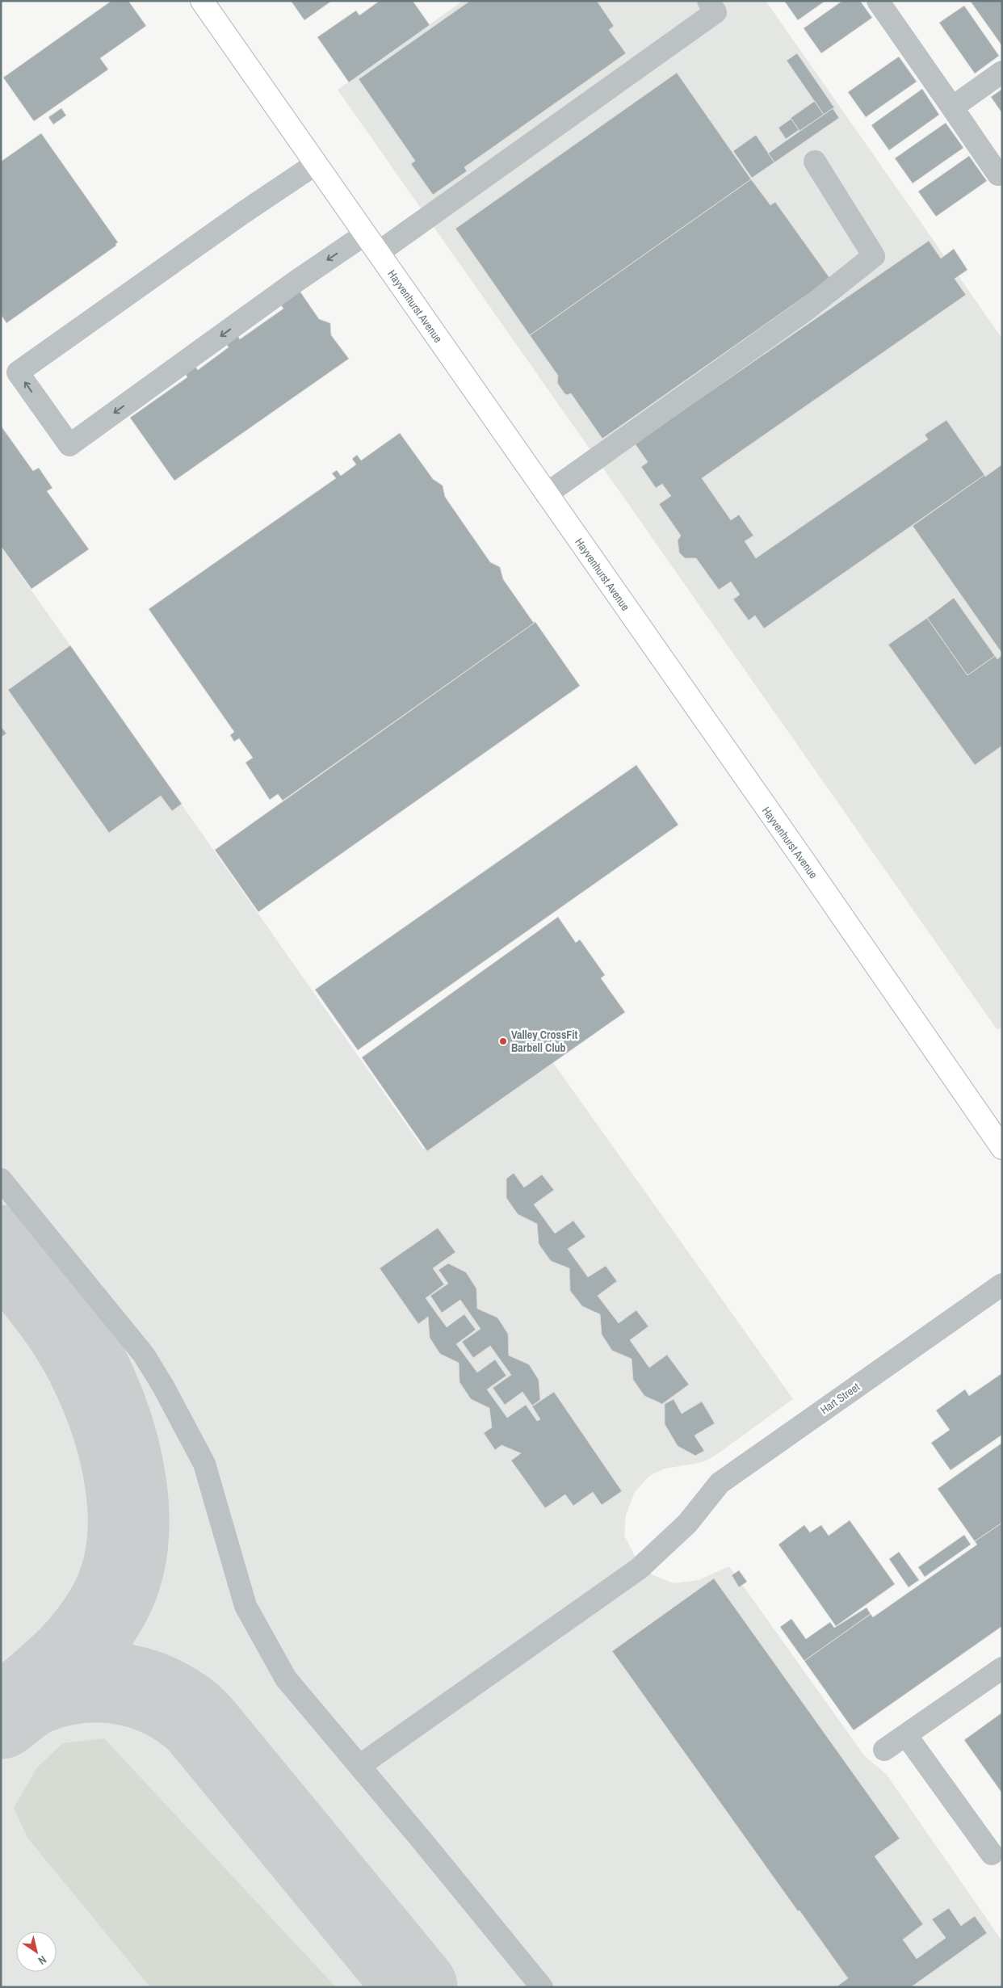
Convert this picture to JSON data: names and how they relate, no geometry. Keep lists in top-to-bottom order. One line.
{"streets":{"main road":["Hayvenhurst Avenue"],"street":["Hart Street"]},"places":["Valley CrossFit Barbell Club"],"north":"bottom right"}
